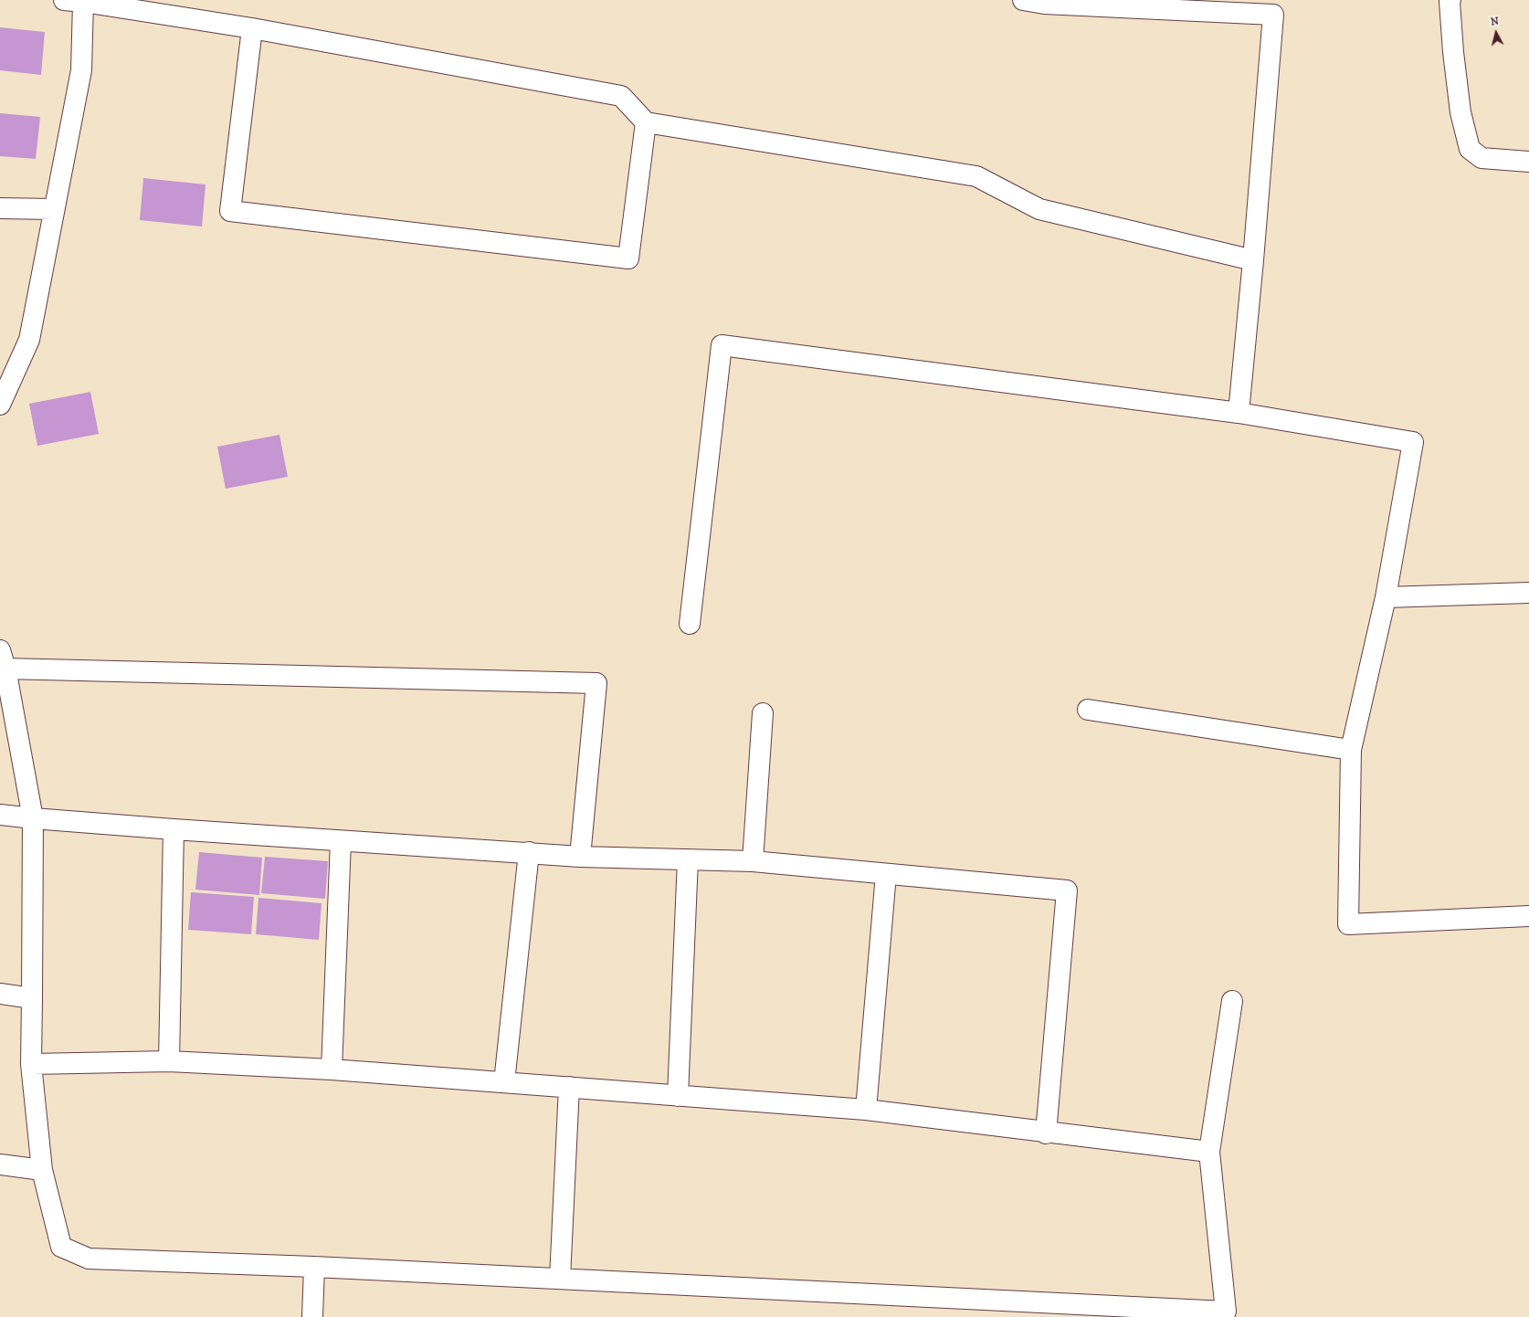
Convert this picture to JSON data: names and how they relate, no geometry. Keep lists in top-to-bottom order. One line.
{"north":"top"}
